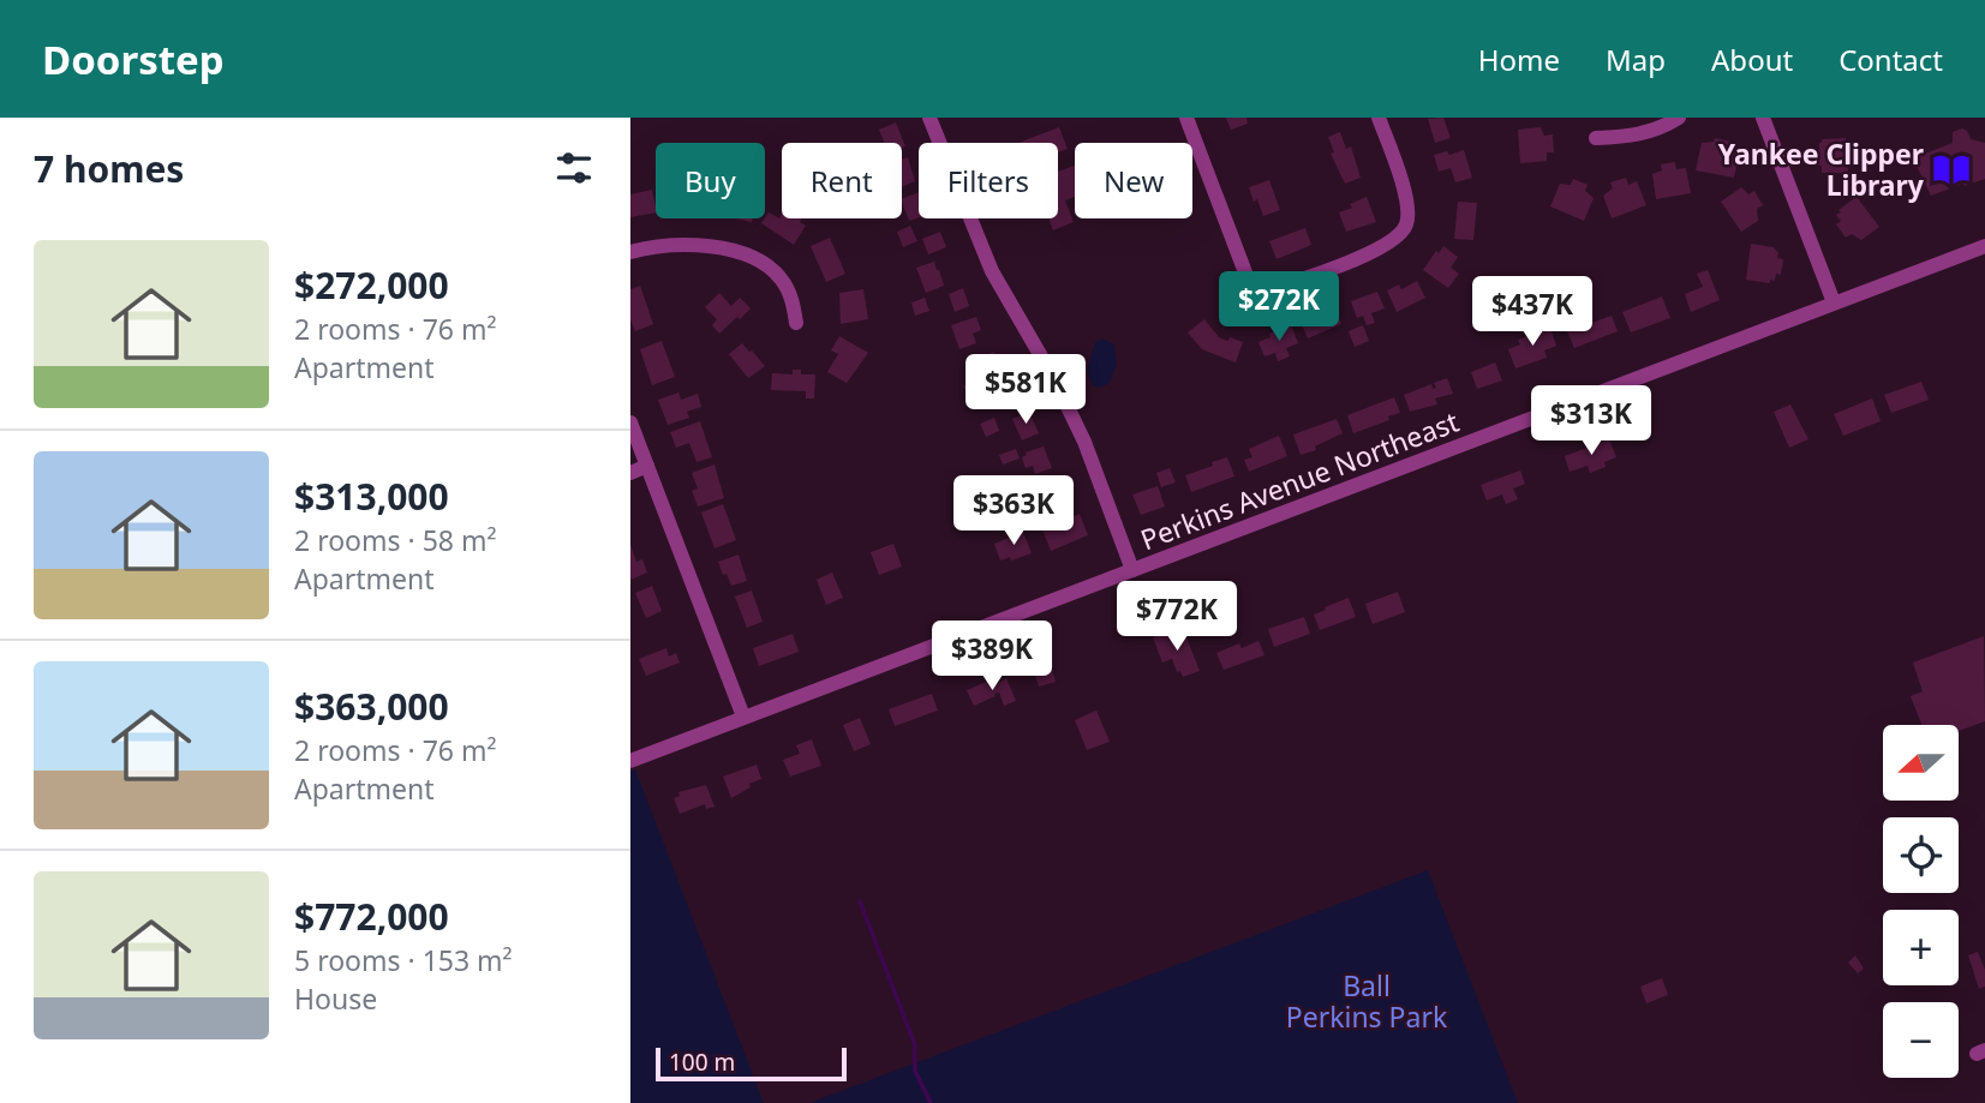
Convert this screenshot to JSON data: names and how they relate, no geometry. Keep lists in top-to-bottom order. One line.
{"streets":{"street":["Perkins Avenue Northeast"]},"parks":["Ball Perkins Park"],"places":{"library":["Yankee Clipper Library"]},"scale_bar":"100 m","north":"left","page":{"header":"Doorstep","nav":["Home","Map","About","Contact"],"heading":"7 homes","chip":["Buy","Rent","Filters","New"],"list":[{"name":"$272,000","note":"2 rooms · 76 m² · Apartment"},{"name":"$313,000","note":"2 rooms · 58 m² · Apartment"},{"name":"$363,000","note":"2 rooms · 76 m² · Apartment"},{"name":"$772,000","note":"5 rooms · 153 m² · House"}],"price":["$272K","$437K","$581K","$313K","$363K","$772K","$389K"],"map_buttons":["+","−"],"scale":"100 m"}}
